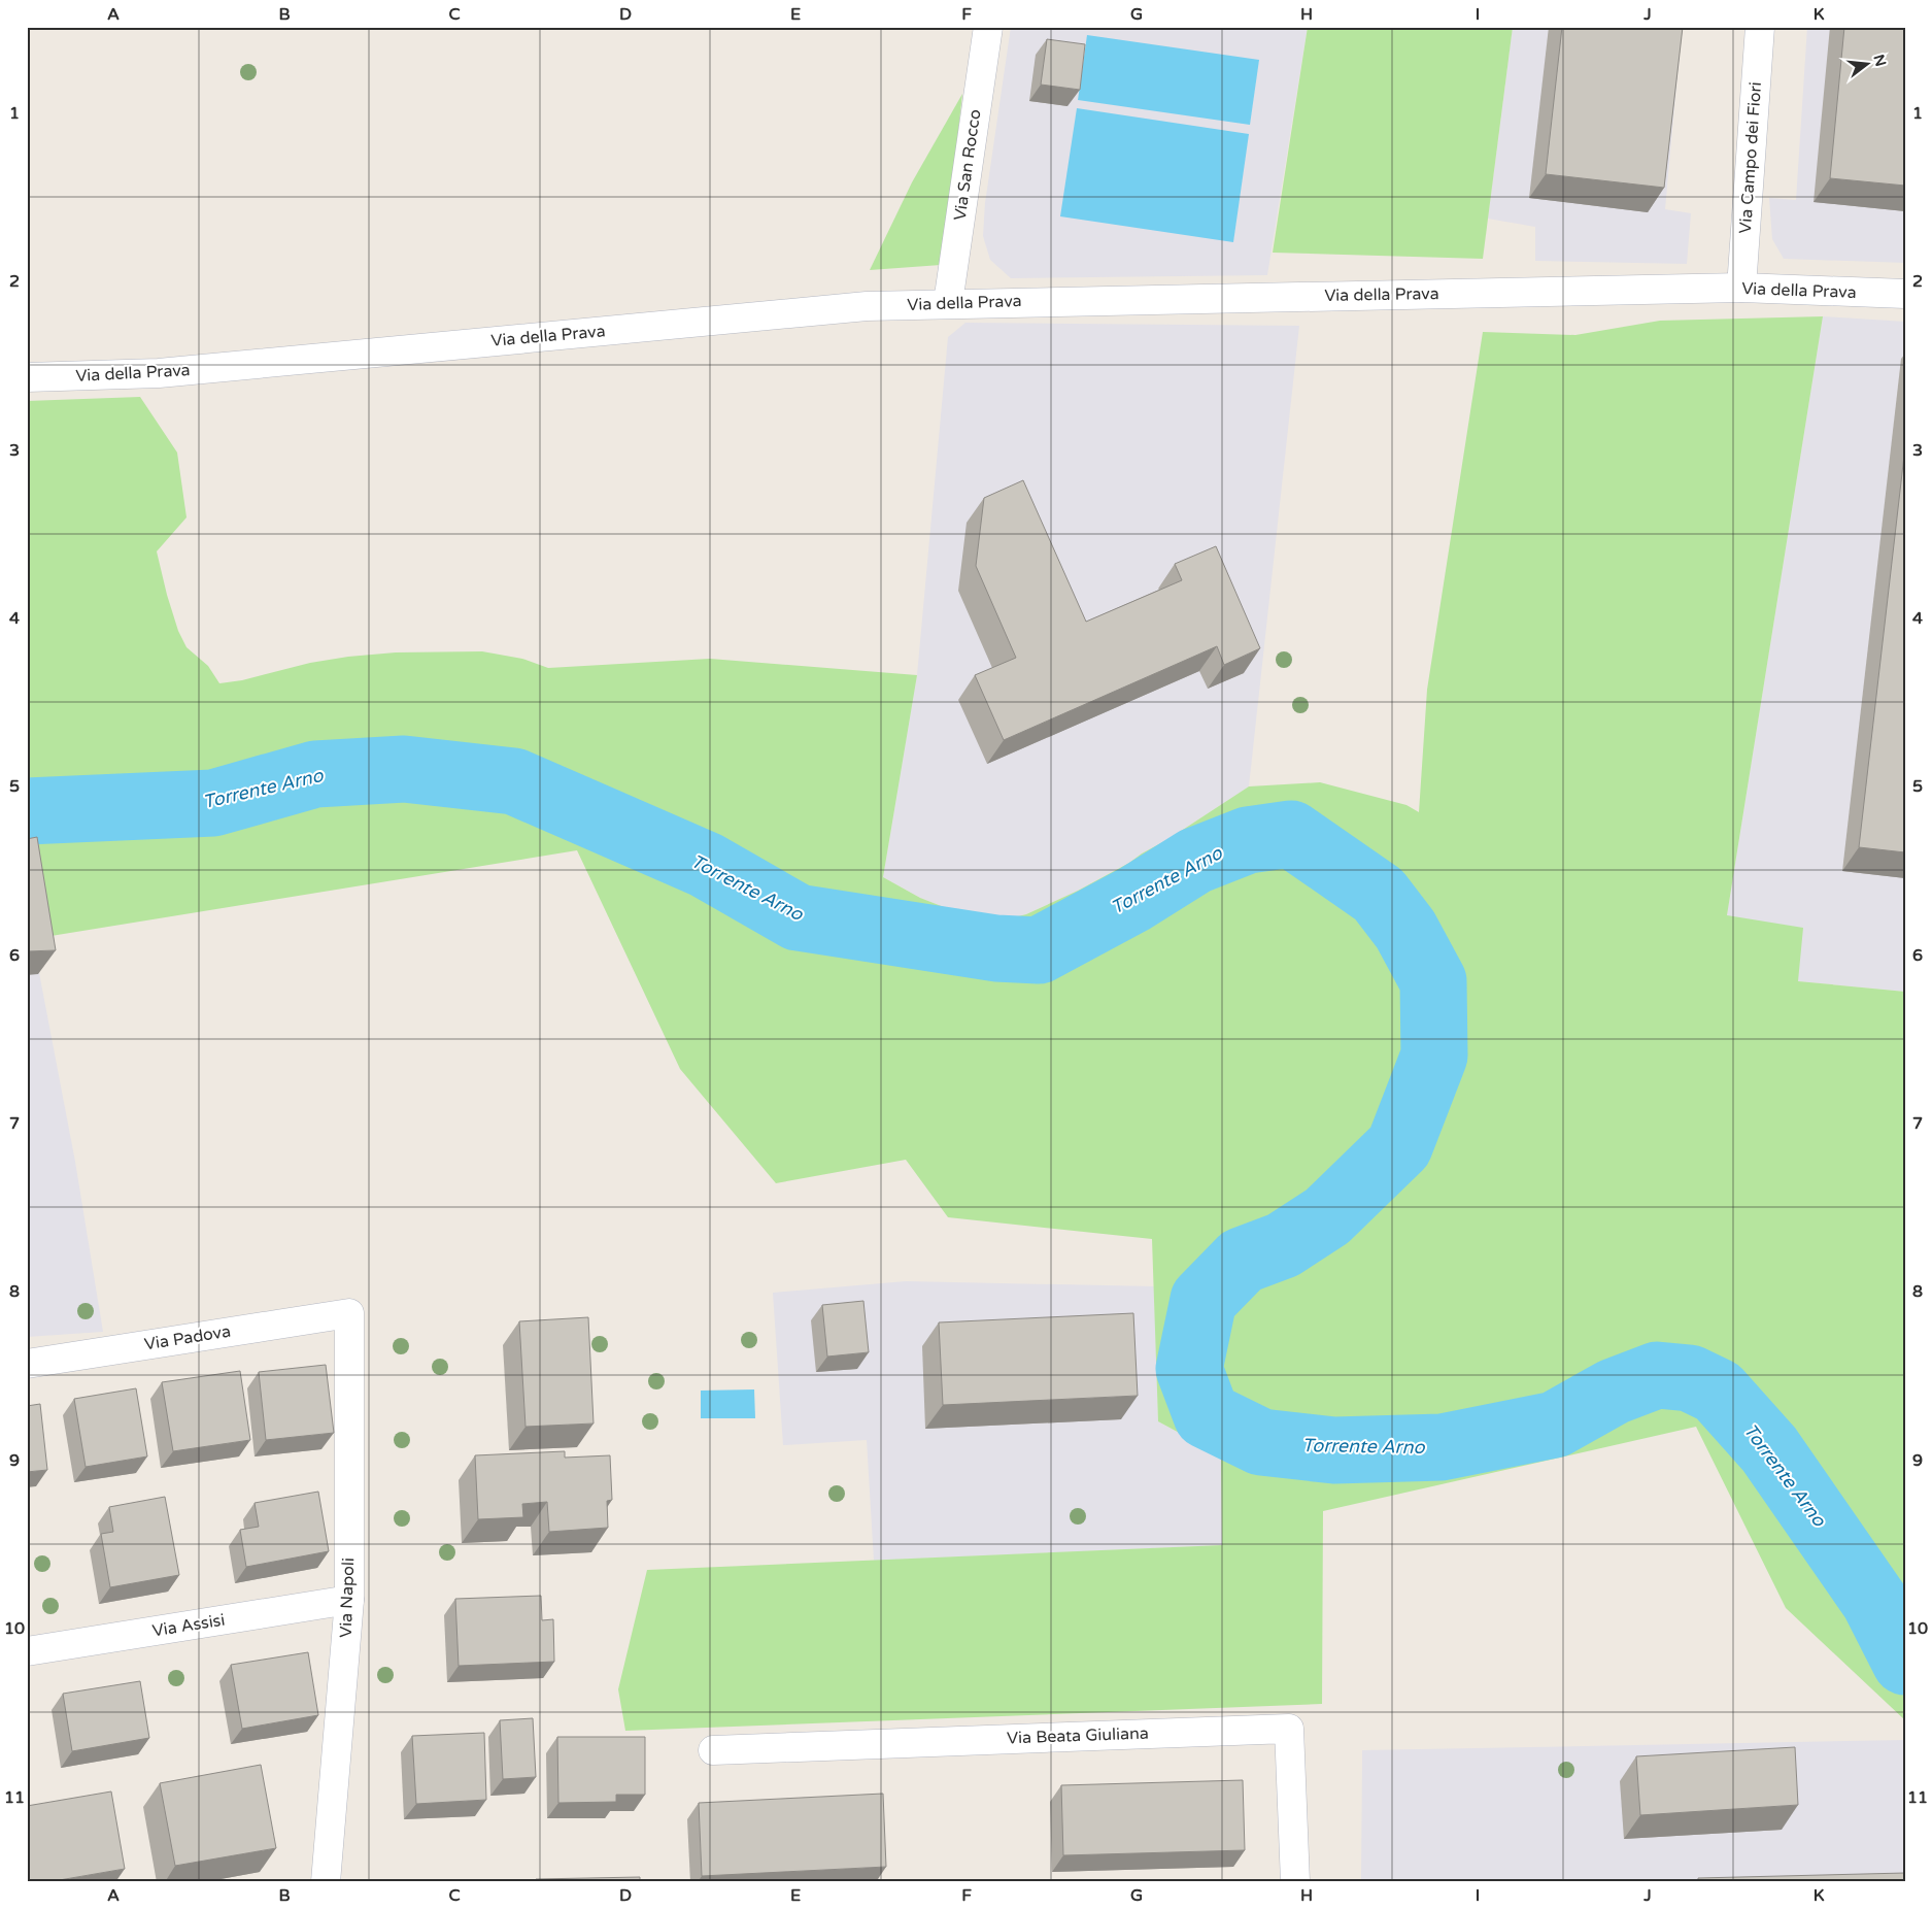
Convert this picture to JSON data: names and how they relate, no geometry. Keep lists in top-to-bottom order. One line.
{"streets":{"street":["Via Campo dei Fiori","Via San Rocco","Via della Prava","Via Padova","Via Napoli","Via Assisi","Via Beata Giuliana"]},"crossings":[["Via Campo dei Fiori","Via della Prava"],["Via San Rocco","Via della Prava"],["Via Padova","Via Napoli"],["Via Napoli","Via Assisi"]],"water":["Torrente Arno"],"north":"right","grid":{"columns":["A","B","C","D","E","F","G","H","I","J","K"],"rows":["1","2","3","4","5","6","7","8","9","10","11"]}}
